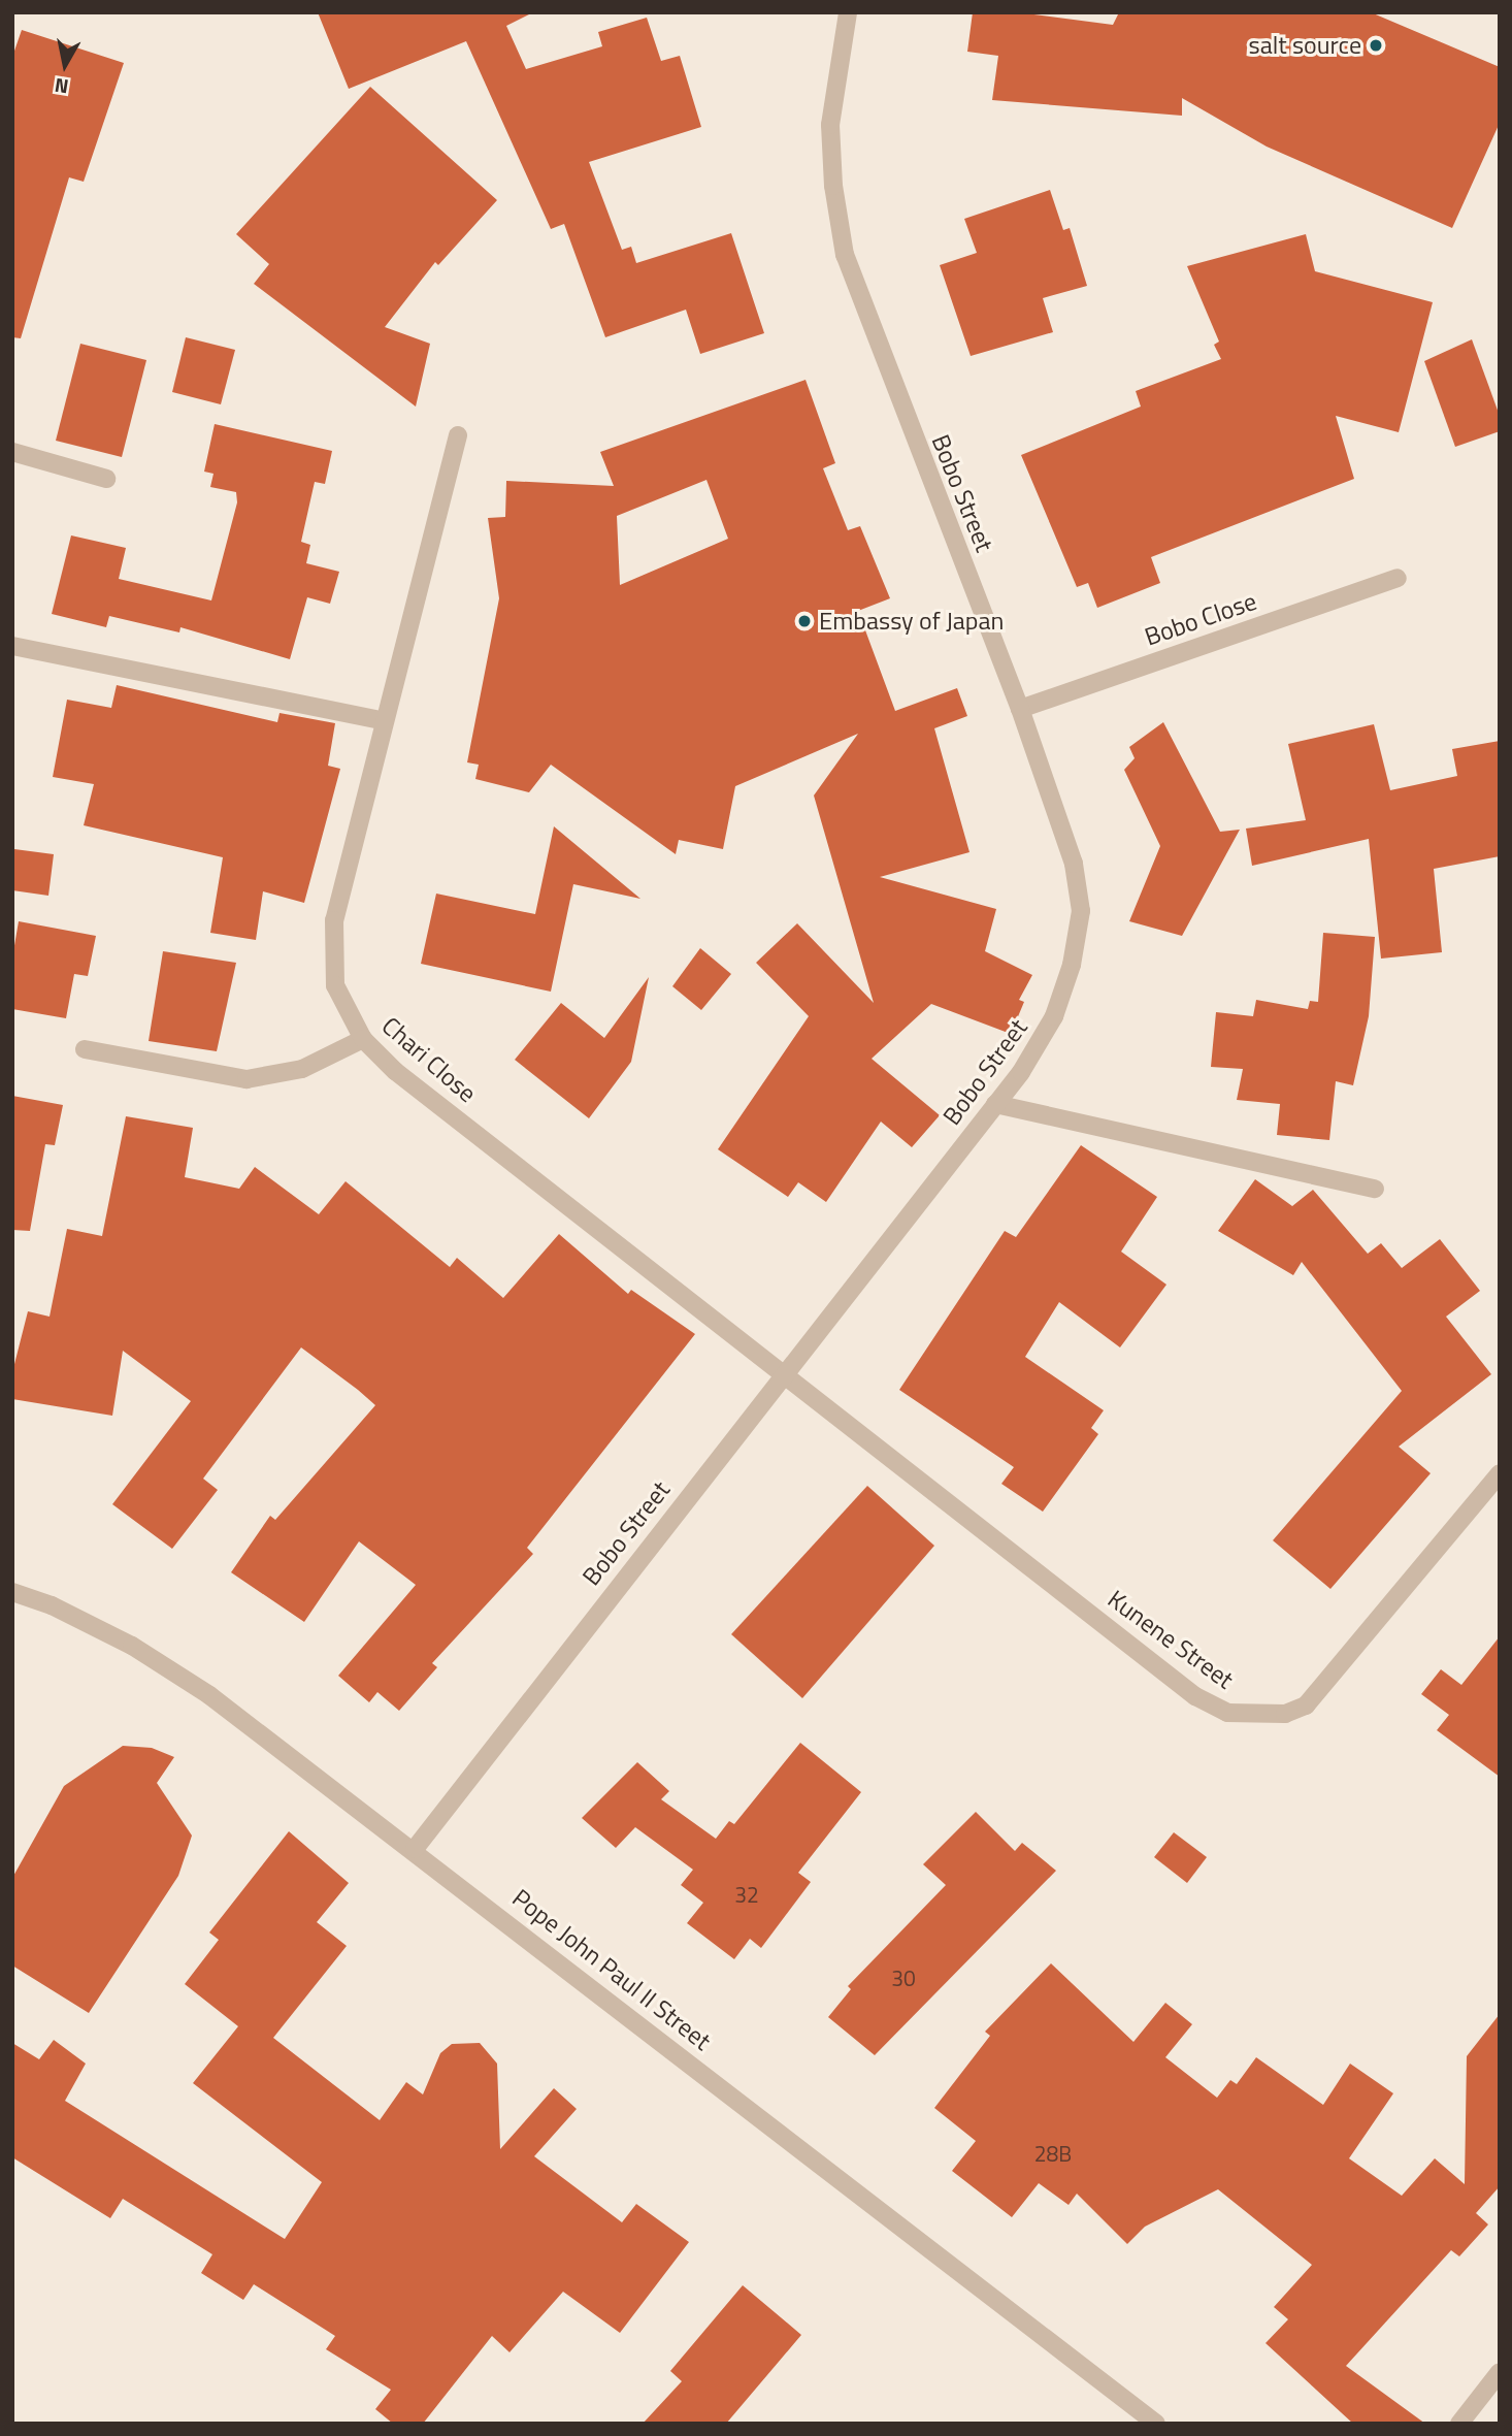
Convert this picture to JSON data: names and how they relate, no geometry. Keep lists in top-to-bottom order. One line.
{"streets":{"street":["Bobo Street","Bobo Close","Chari Close","Kunene Street","Pope John Paul II Street"]},"crossings":[["Bobo Street","Bobo Close"],["Bobo Street","Chari Close"],["Bobo Street","Kunene Street"],["Bobo Street","Pope John Paul II Street"],["Chari Close","Kunene Street"]],"places":["salt source","Embassy of Japan"],"house_numbers":["32","30","28B"],"north":"bottom"}
